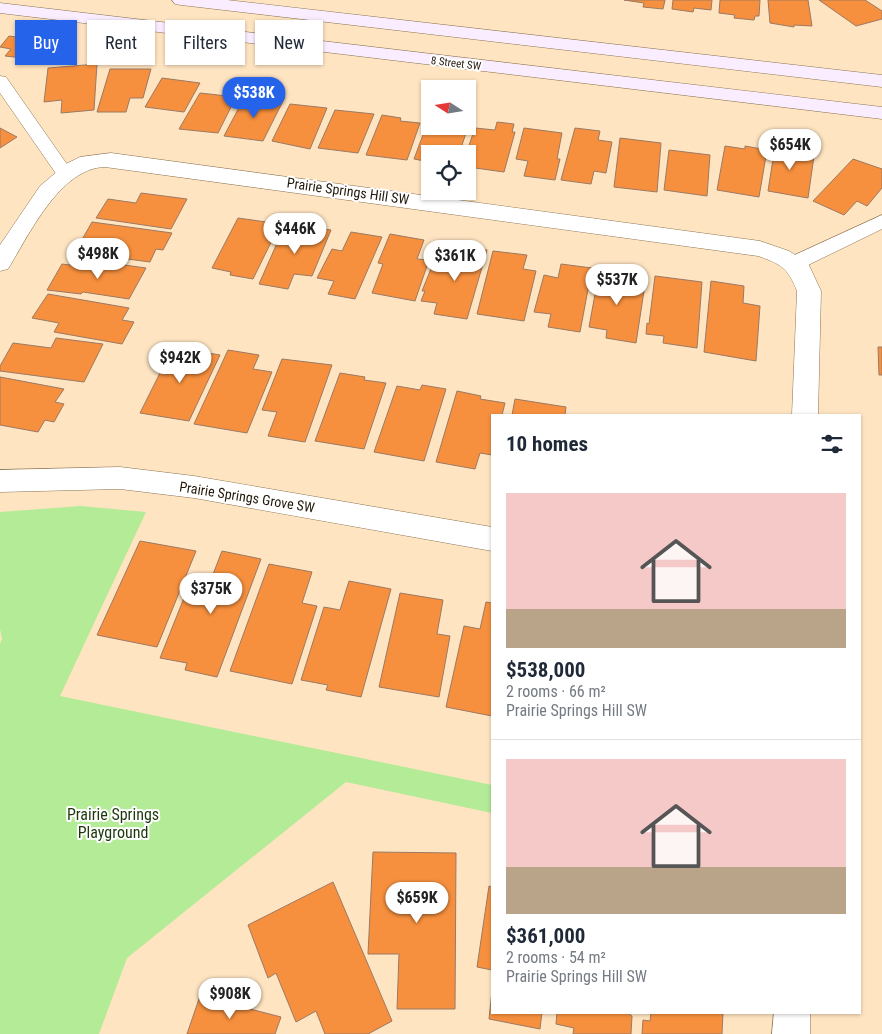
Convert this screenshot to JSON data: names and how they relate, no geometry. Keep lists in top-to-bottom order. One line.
{"streets":{"main road":["8 Street SW"],"street":["Prairie Springs Hill SW","Prairie Springs Grove SW"]},"parks":["Prairie Springs Playground"],"north":"left","page":{"chip":["Buy","Rent","Filters","New"],"price":["$538K","$654K","$446K","$498K","$361K","$537K","$942K","$375K","$659K","$908K"],"heading":"10 homes","list":[{"name":"$538,000","note":"2 rooms · 66 m² · Prairie Springs Hill SW"},{"name":"$361,000","note":"2 rooms · 54 m² · Prairie Springs Hill SW"}]}}
